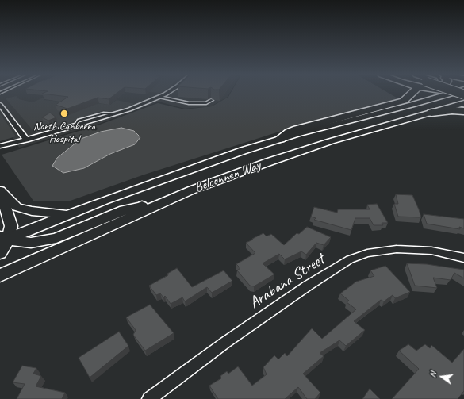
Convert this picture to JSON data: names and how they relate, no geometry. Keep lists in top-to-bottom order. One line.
{"streets":{"main road":["Belconnen Way"],"street":["Arabana Street"]},"places":["North Canberra Hospital"],"north":"left"}
